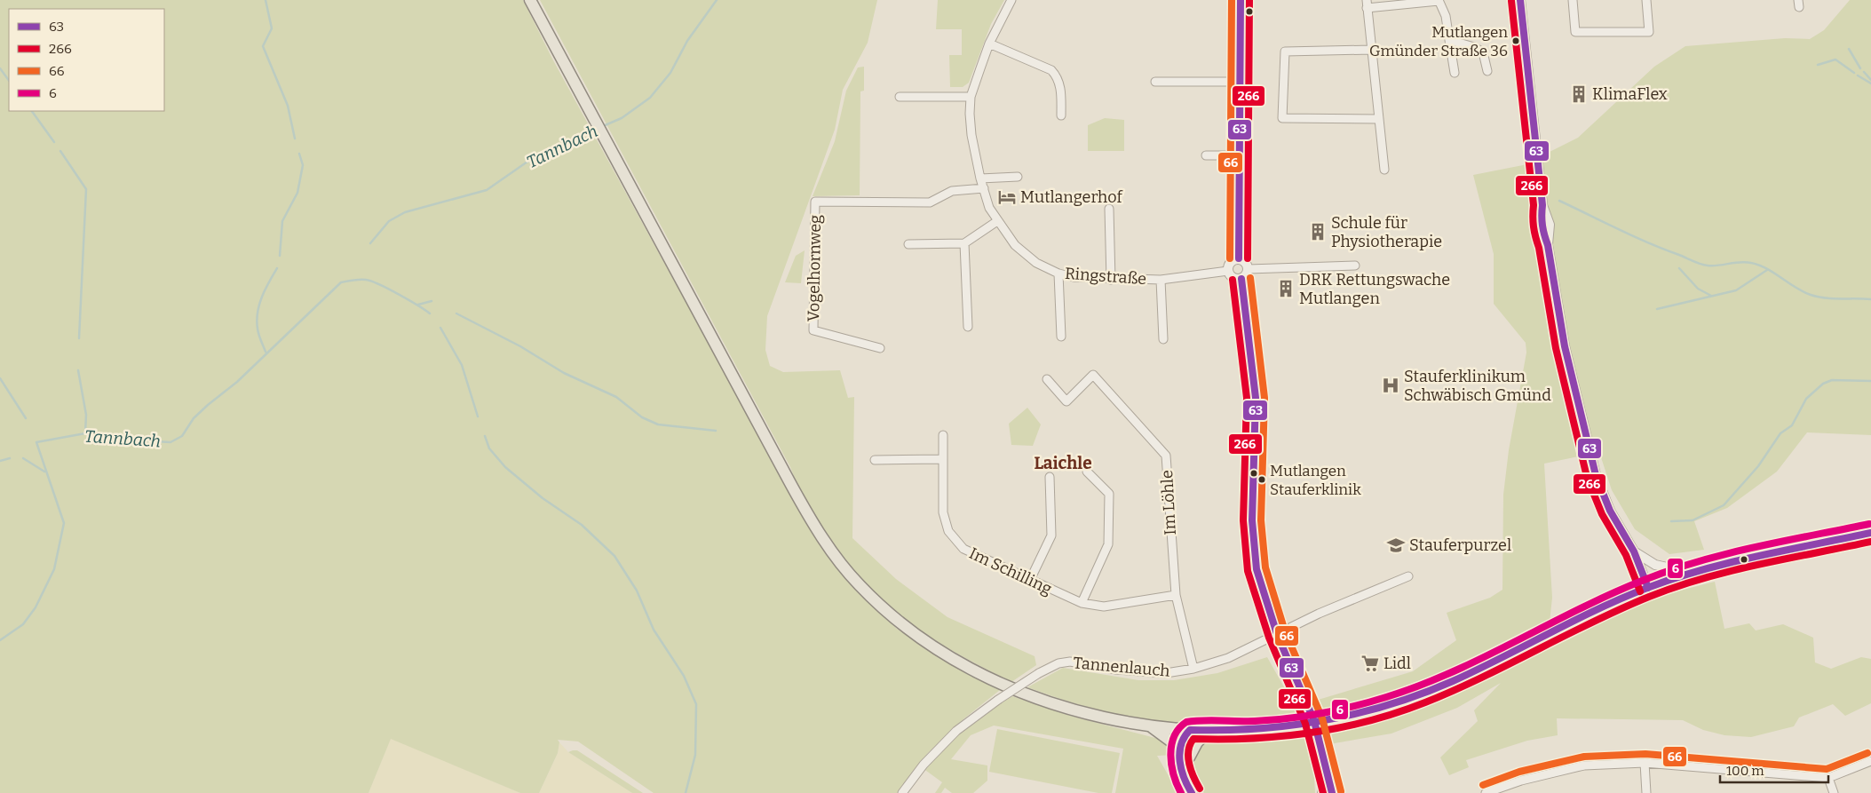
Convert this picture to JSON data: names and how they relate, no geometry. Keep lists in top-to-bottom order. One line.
{"streets":{"street":["Vogelhornweg","Ringstraße","Im Löhle","Im Schilling","Tannenlauch"]},"crossings":[["Vogelhornweg","Ringstraße"],["Im Löhle","Im Schilling"],["Im Löhle","Tannenlauch"]],"districts":["Laichle"],"water":["Tannbach"],"places":{"other":["Mutlangen Gmünder Straße 36","Mutlangen Stauferklinik"],"building":["KlimaFlex","Schule für Physiotherapie","DRK Rettungswache Mutlangen"],"hotel":["Mutlangerhof"],"hospital":["Stauferklinikum Schwäbisch Gmünd"],"school or university":["Stauferpurzel"],"supermarket":["Lidl"]},"lines":["transit line 63","transit line 266","transit line 66","transit line 6"],"legend":["63","266","66","6"],"scale_bar":"100 m"}
